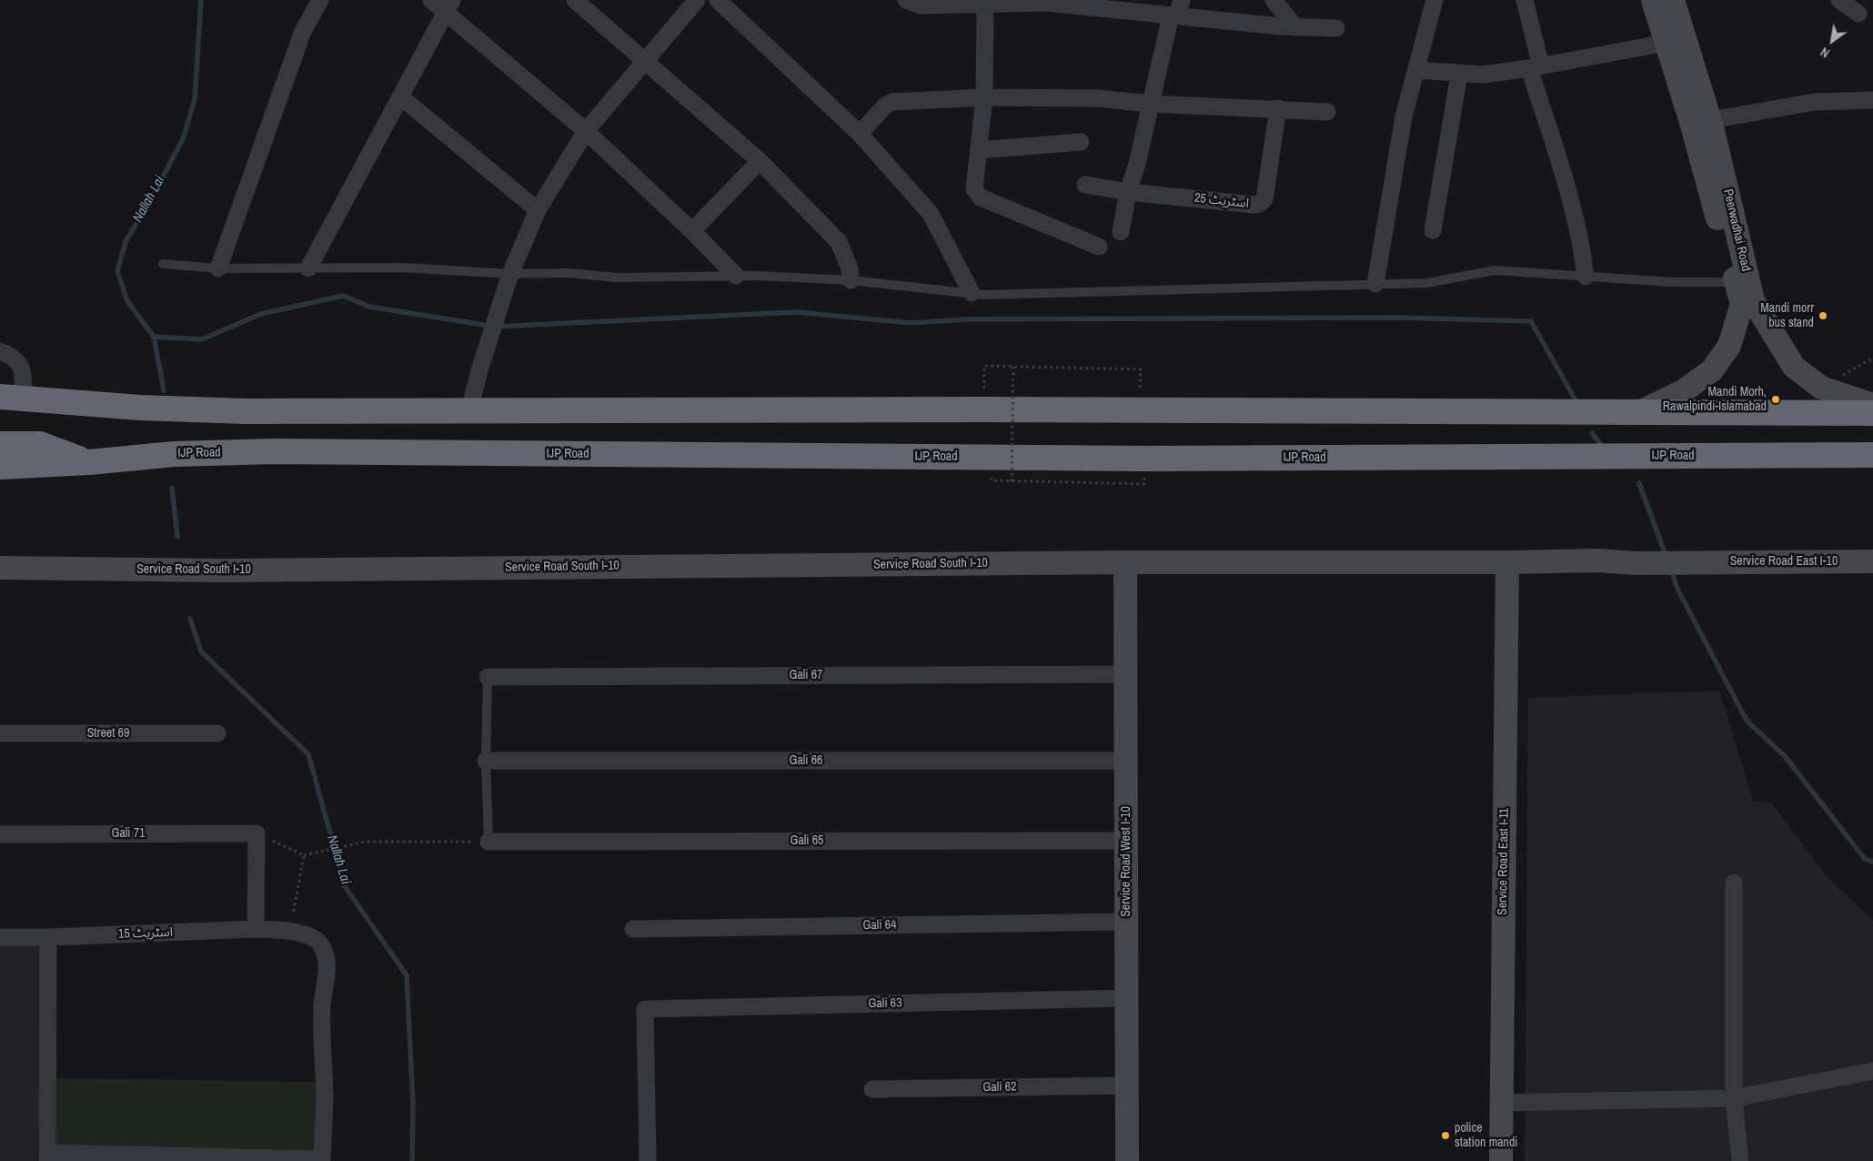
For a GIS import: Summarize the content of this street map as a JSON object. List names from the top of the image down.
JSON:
{
  "streets": {
    "highway": ["IJP Road"],
    "main road": [
      "Peerwadhai Road",
      "Service Road East I-10",
      "Service Road South I-10",
      "Service Road West I-10",
      "Service Road East I-11"
    ],
    "street": [
      "اسٹریٹ 25",
      "Gali 67",
      "Street 69",
      "Gali 66",
      "Gali 71",
      "Gali 65",
      "Gali 64",
      "اسٹریٹ 15",
      "Gali 63",
      "Gali 62"
    ]
  },
  "crossings": [
    ["Service Road East I-10", "Service Road South I-10"],
    ["Service Road East I-10", "Service Road East I-11"],
    ["Service Road South I-10", "Service Road West I-10"],
    ["Service Road South I-10", "Service Road East I-11"],
    ["Gali 67", "Service Road West I-10"],
    ["Gali 66", "Service Road West I-10"],
    ["Gali 65", "Service Road West I-10"],
    ["Service Road West I-10", "Gali 64"],
    ["Service Road West I-10", "Gali 63"],
    ["Service Road West I-10", "Gali 62"]
  ],
  "water": ["Nallah Lai"],
  "places": ["Mandi morr bus stand", "Mandi Morh, Rawalpindi-Islamabad", "police station mandi"],
  "north": "bottom left"
}
